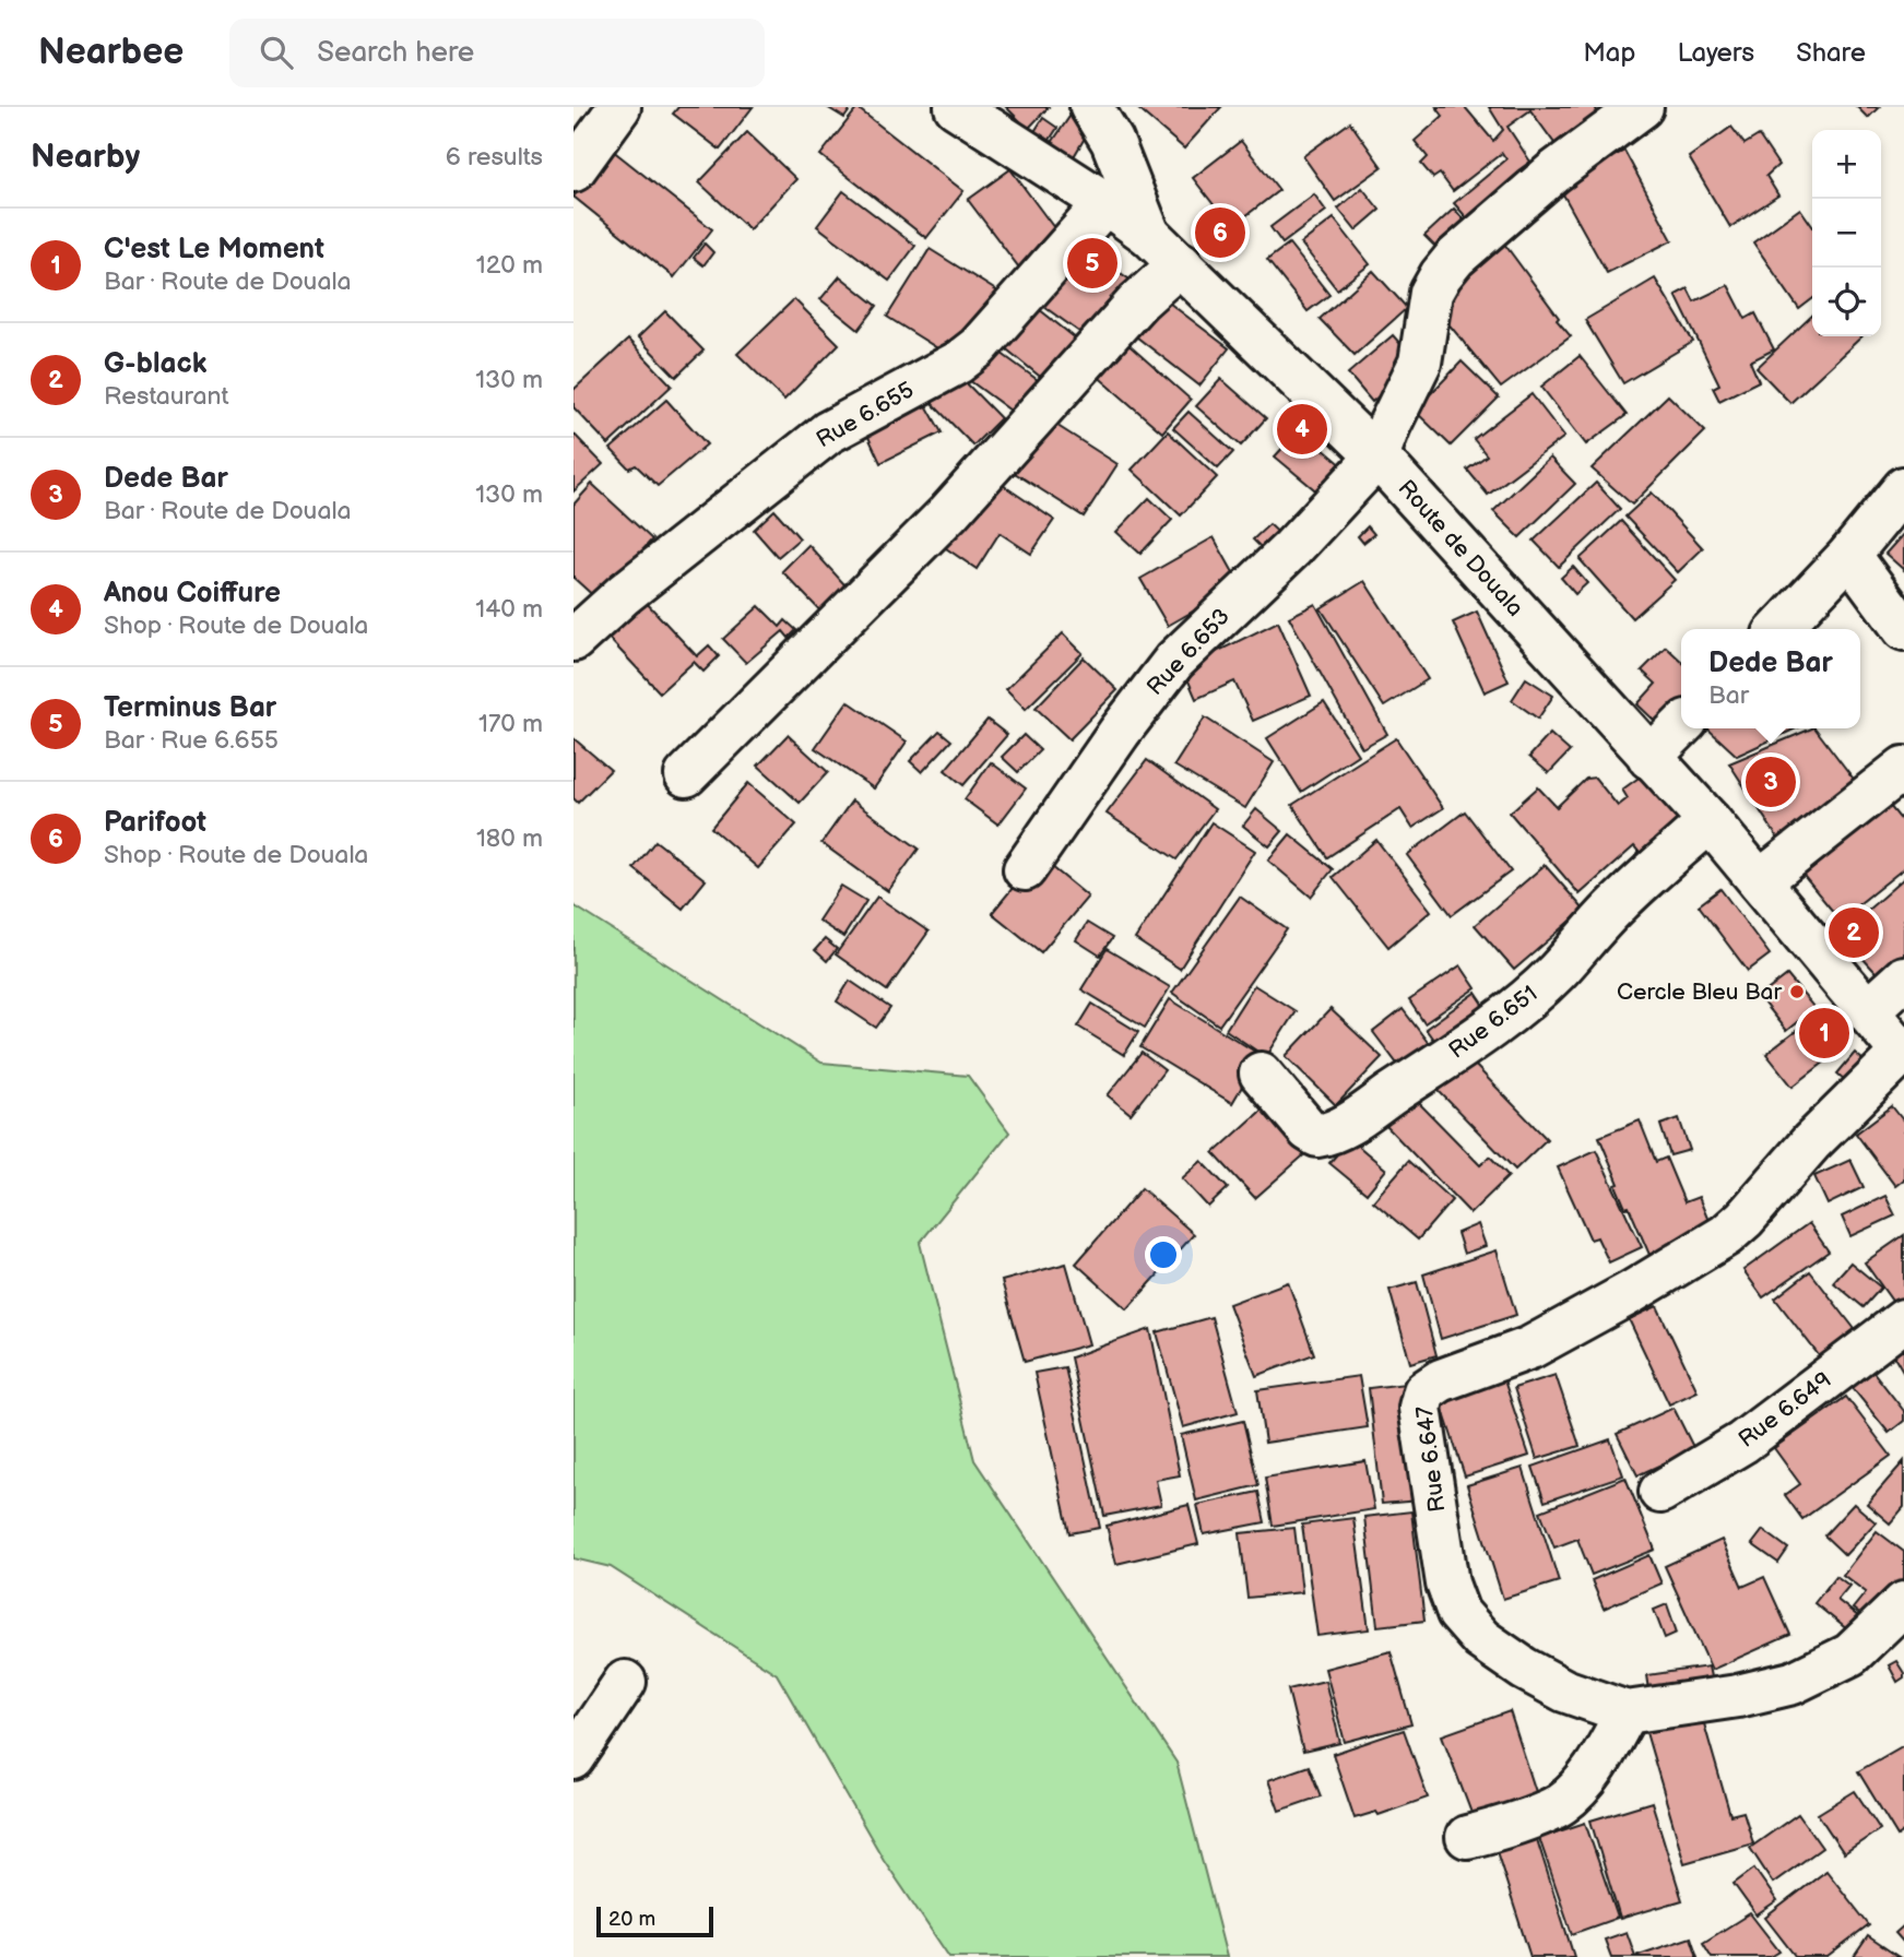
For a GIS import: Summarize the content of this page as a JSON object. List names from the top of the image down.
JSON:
{
  "streets": {
    "main road": [
      "Rue 6.655",
      "Route de Douala",
      "Rue 6.653",
      "Rue 6.651",
      "Rue 6.649",
      "Rue 6.647"
    ]
  },
  "crossings": [
    ["Rue 6.655", "Route de Douala"],
    ["Route de Douala", "Rue 6.653"],
    ["Route de Douala", "Rue 6.651"],
    ["Route de Douala", "Rue 6.647"]
  ],
  "places": ["Cercle Bleu Bar"],
  "scale_bar": "20 m",
  "page": {
    "header": "Nearbee",
    "search": "Search here",
    "nav": ["Map", "Layers", "Share"],
    "heading": ["Nearby", "6 results"],
    "map_buttons": ["+", "−"],
    "pins": [
      "6",
      "5",
      "4",
      "3",
      "2",
      "1"
    ],
    "list": [
      {
        "mark": "1",
        "name": "C'est Le Moment",
        "note": "Bar · Route de Douala",
        "value": "120 m"
      },
      {
        "mark": "2",
        "name": "G-black",
        "note": "Restaurant",
        "value": "130 m"
      },
      {
        "mark": "3",
        "name": "Dede Bar",
        "note": "Bar · Route de Douala",
        "value": "130 m"
      },
      {
        "mark": "4",
        "name": "Anou Coiffure",
        "note": "Shop · Route de Douala",
        "value": "140 m"
      },
      {
        "mark": "5",
        "name": "Terminus Bar",
        "note": "Bar · Rue 6.655",
        "value": "170 m"
      },
      {
        "mark": "6",
        "name": "Parifoot",
        "note": "Shop · Route de Douala",
        "value": "180 m"
      }
    ],
    "popup": ["Dede Bar", "Bar"],
    "scale": "20 m"
  }
}
